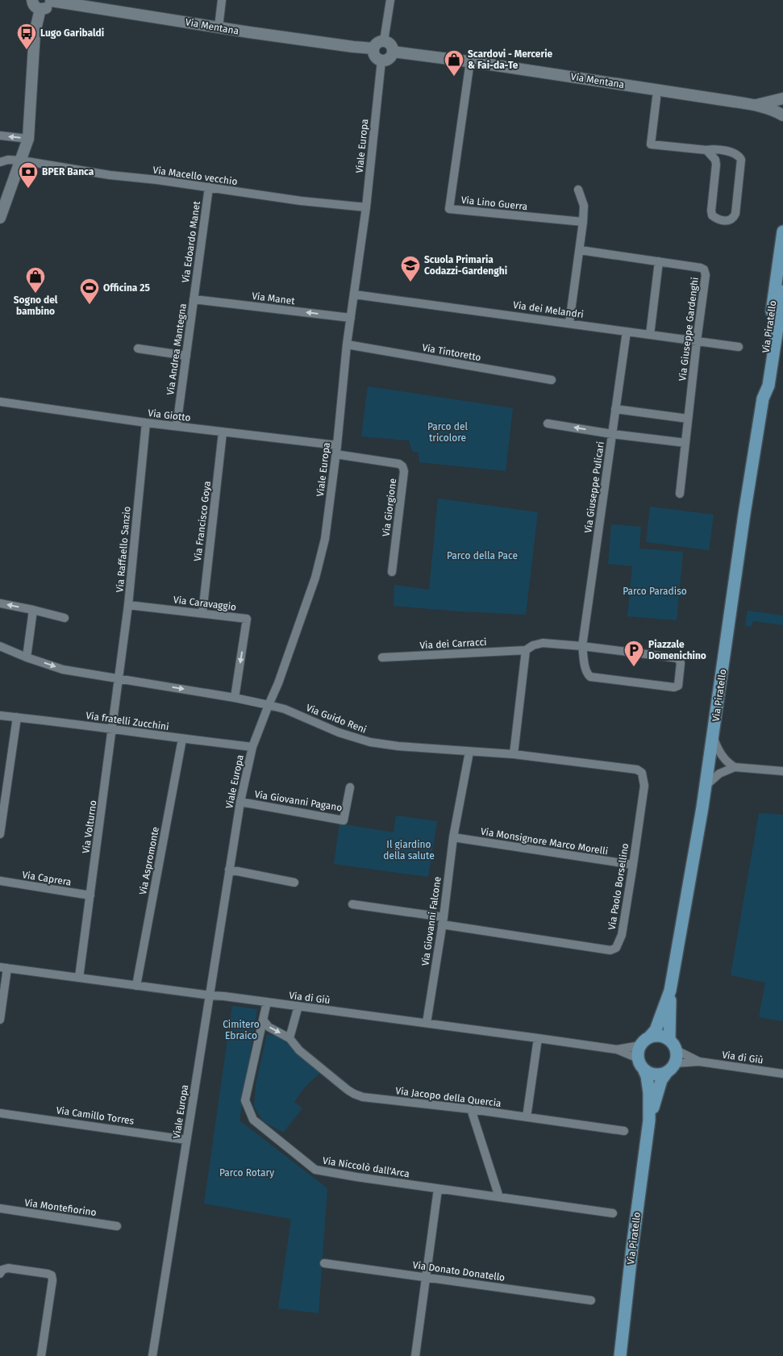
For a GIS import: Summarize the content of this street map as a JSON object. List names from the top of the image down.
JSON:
{
  "streets": {
    "main road": ["Via Mentana", "Via Piratello"],
    "street": [
      "Viale Europa",
      "Via Macello vecchio",
      "Via Lino Guerra",
      "Via Edoardo Manet",
      "Via Manet",
      "Via dei Melandri",
      "Via Giuseppe Gardenghi",
      "Via Andrea Mantegna",
      "Via Tintoretto",
      "Via Giotto",
      "Via Giuseppe Pulicari",
      "Via Giorgione",
      "Via Francisco Goya",
      "Via Raffaello Sanzio",
      "Via Caravaggio",
      "Via dei Carracci",
      "Via Guido Reni",
      "Via fratelli Zucchini",
      "Via Giovanni Pagano",
      "Via Volturno",
      "Via Monsignore Marco Morelli",
      "Via Aspromonte",
      "Via Caprera",
      "Via Paolo Borsellino",
      "Via Giovanni Falcone",
      "Via di Giù",
      "Via Jacopo della Quercia",
      "Via Camillo Torres",
      "Via Niccolò dall'Arca",
      "Via Montefiorino",
      "Via Donato Donatello"
    ]
  },
  "crossings": [
    ["Via Mentana", "Viale Europa"],
    ["Via Mentana", "Via Lino Guerra"],
    ["Viale Europa", "Via Macello vecchio"],
    ["Viale Europa", "Via Manet"],
    ["Viale Europa", "Via dei Melandri"],
    ["Viale Europa", "Via Tintoretto"],
    ["Viale Europa", "Via Giotto"],
    ["Viale Europa", "Via Giorgione"],
    ["Viale Europa", "Via Guido Reni"],
    ["Viale Europa", "Via fratelli Zucchini"],
    ["Viale Europa", "Via Giovanni Pagano"],
    ["Viale Europa", "Via di Giù"],
    ["Viale Europa", "Via Camillo Torres"],
    ["Via Macello vecchio", "Via Edoardo Manet"],
    ["Via Edoardo Manet", "Via Manet"],
    ["Via Edoardo Manet", "Via Andrea Mantegna"],
    ["Via Manet", "Via Andrea Mantegna"],
    ["Via dei Melandri", "Via Giuseppe Gardenghi"],
    ["Via dei Melandri", "Via Giuseppe Pulicari"],
    ["Via Piratello", "Via di Giù"],
    ["Via Andrea Mantegna", "Via Giotto"],
    ["Via Giotto", "Via Francisco Goya"],
    ["Via Giotto", "Via Raffaello Sanzio"],
    ["Via Giuseppe Pulicari", "Via dei Carracci"],
    ["Via Francisco Goya", "Via Caravaggio"],
    ["Via Raffaello Sanzio", "Via Caravaggio"],
    ["Via Raffaello Sanzio", "Via Guido Reni"],
    ["Via Raffaello Sanzio", "Via Volturno"],
    ["Via Caravaggio", "Via Guido Reni"],
    ["Via Guido Reni", "Via Volturno"],
    ["Via Guido Reni", "Via Paolo Borsellino"],
    ["Via Guido Reni", "Via Giovanni Falcone"],
    ["Via fratelli Zucchini", "Via Volturno"],
    ["Via fratelli Zucchini", "Via Aspromonte"],
    ["Via Volturno", "Via Caprera"],
    ["Via Volturno", "Via di Giù"],
    ["Via Monsignore Marco Morelli", "Via Paolo Borsellino"],
    ["Via Monsignore Marco Morelli", "Via Giovanni Falcone"],
    ["Via Aspromonte", "Via di Giù"],
    ["Via Paolo Borsellino", "Via Giovanni Falcone"],
    ["Via Giovanni Falcone", "Via di Giù"],
    ["Via di Giù", "Via Niccolò dall'Arca"],
    ["Via Jacopo della Quercia", "Via Niccolò dall'Arca"]
  ],
  "one_way": ["Via Manet"],
  "parks": [
    "Parco del tricolore",
    "Parco della Pace",
    "Parco Paradiso",
    "Il giardino della salute",
    "Cimitero Ebraico",
    "Parco Rotary"
  ],
  "places": {
    "bus stop": ["Lugo Garibaldi"],
    "shop": ["Scardovi - Mercerie & Fai-da-Te", "Sogno del bambino"],
    "bank": ["BPER Banca"],
    "school or university": ["Scuola Primaria Codazzi-Gardenghi"],
    "sports": ["Officina 25"],
    "parking": ["Piazzale Domenichino"]
  }
}
